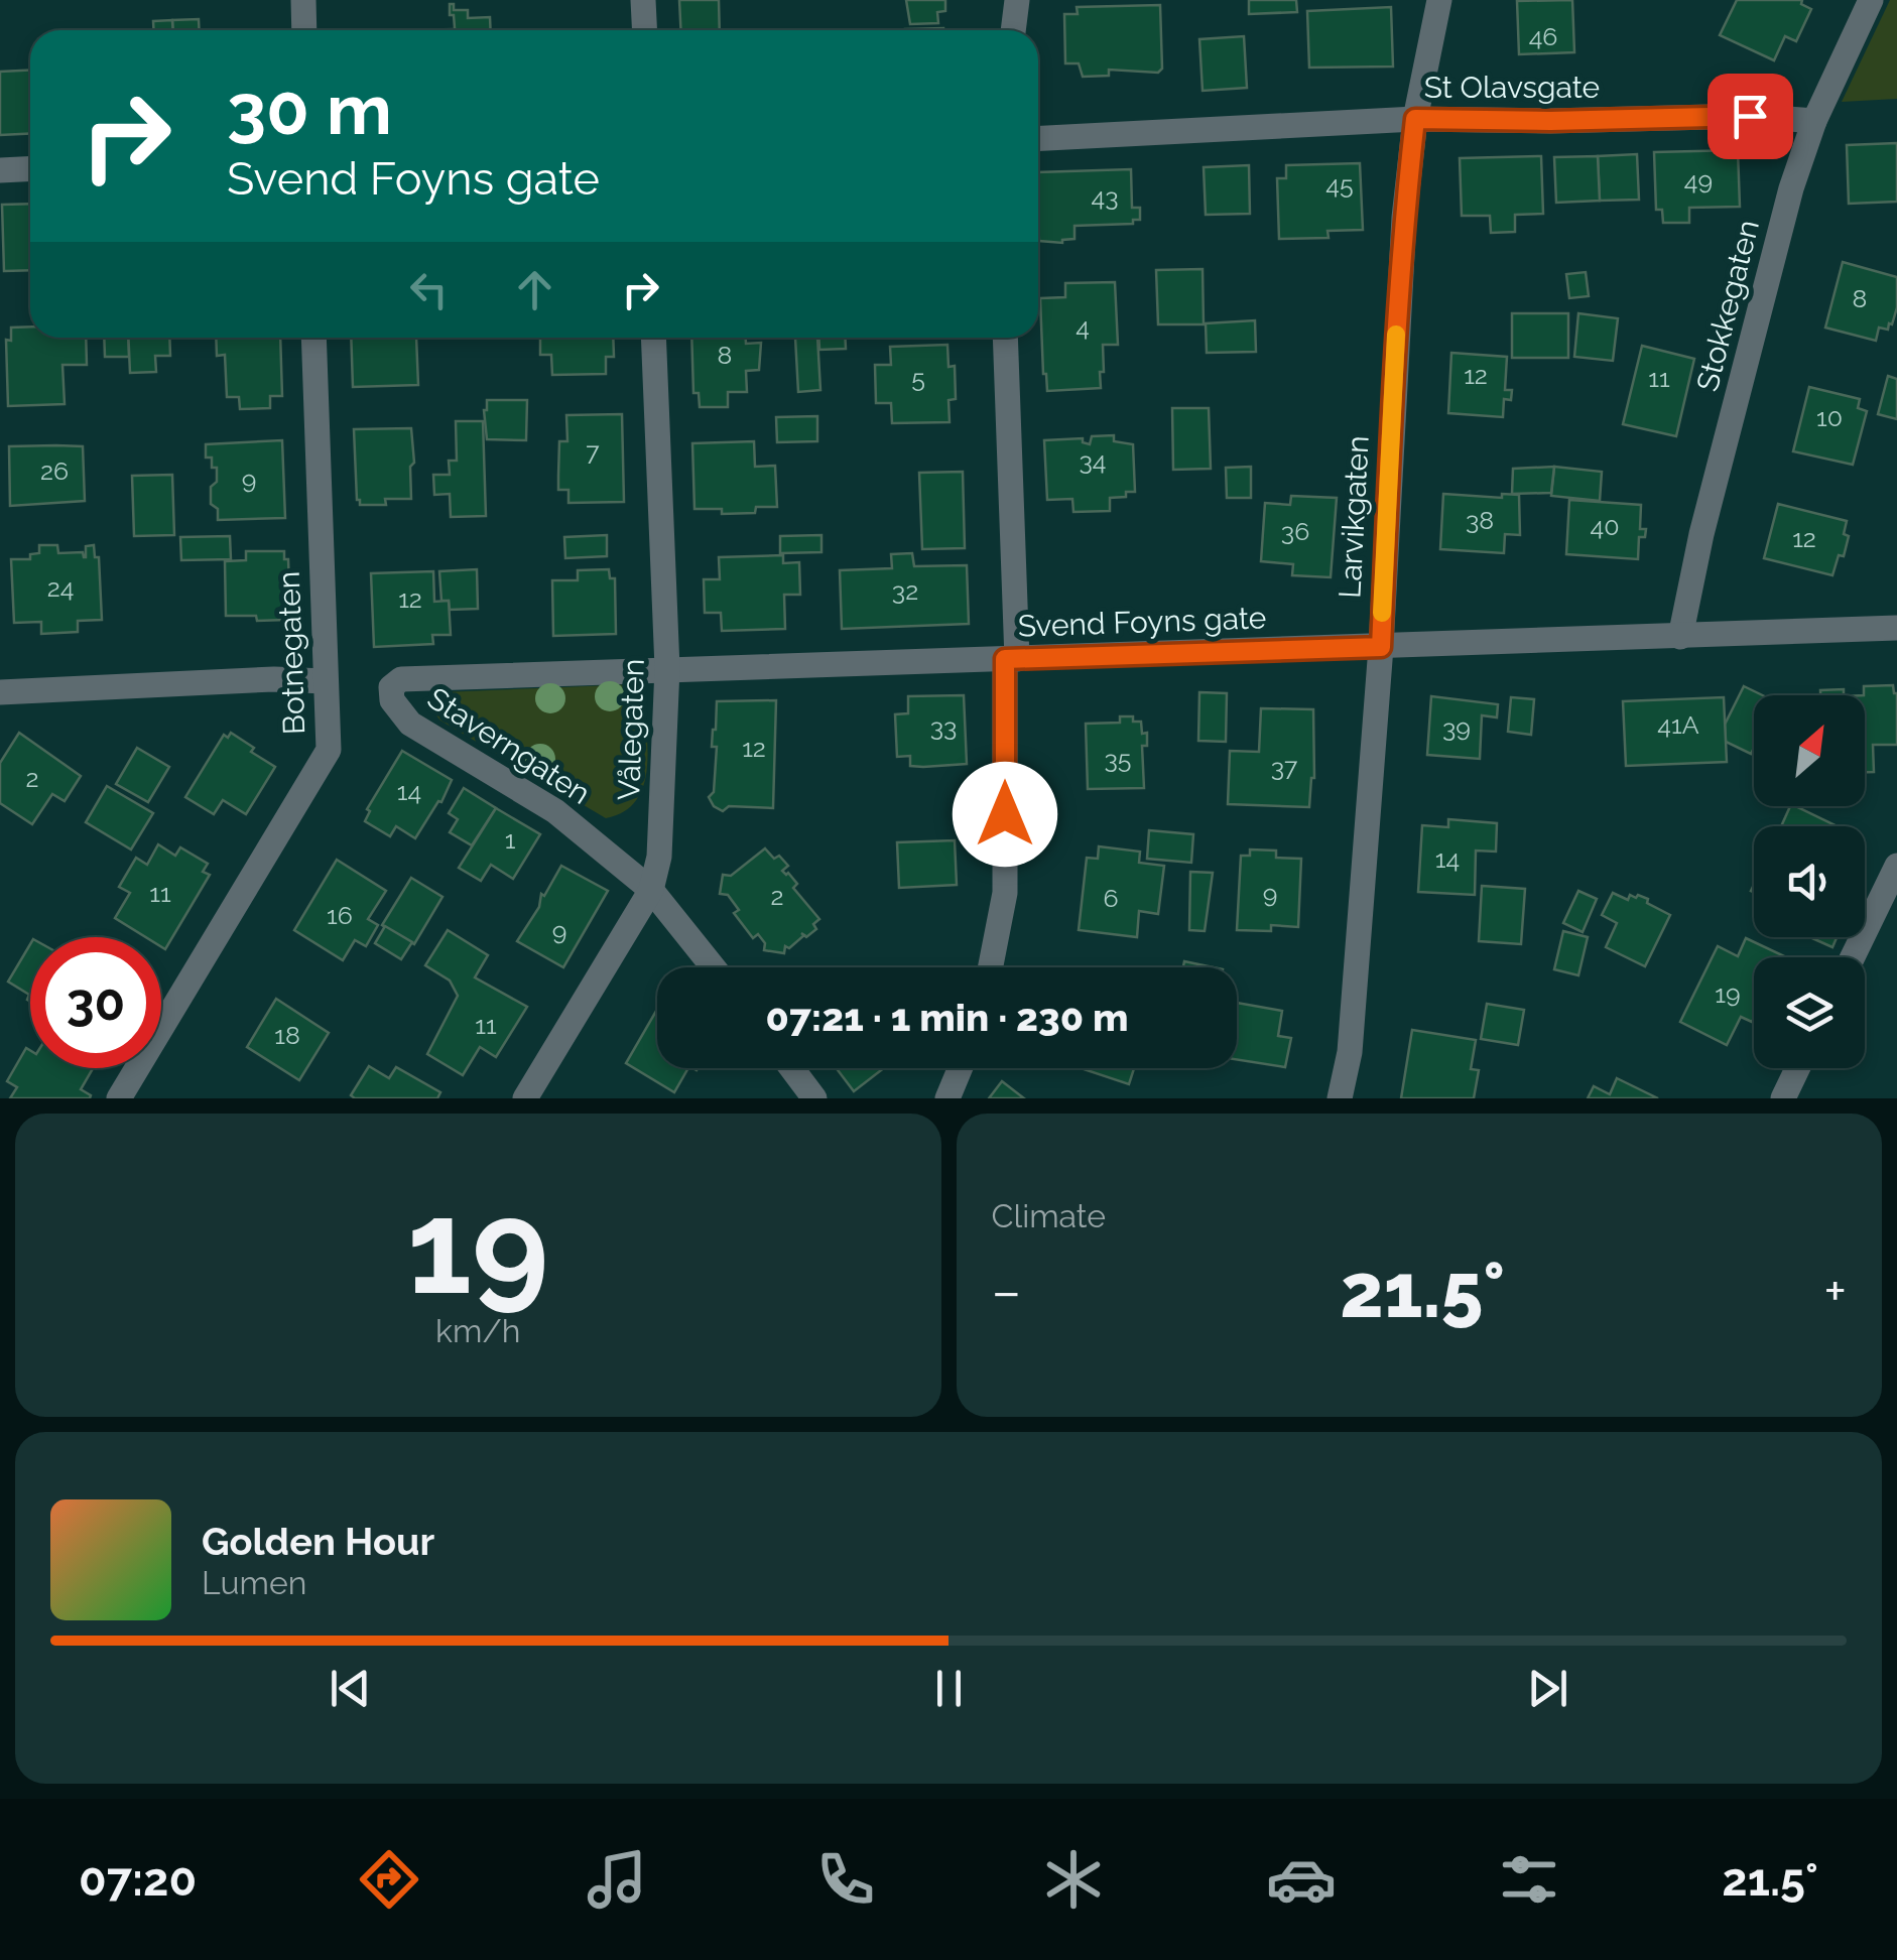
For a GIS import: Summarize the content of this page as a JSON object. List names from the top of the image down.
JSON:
{
  "streets": {
    "street": [
      "St Olavsgate",
      "Stokkegaten",
      "Larvikgaten",
      "Svend Foyns gate",
      "Botnegaten",
      "Vålegaten",
      "Staverngaten"
    ]
  },
  "crossings": [
    ["St Olavsgate", "Stokkegaten"],
    ["St Olavsgate", "Larvikgaten"],
    ["Stokkegaten", "Svend Foyns gate"],
    ["Larvikgaten", "Svend Foyns gate"],
    ["Svend Foyns gate", "Vålegaten"],
    ["Svend Foyns gate", "Staverngaten"],
    ["Vålegaten", "Staverngaten"]
  ],
  "house_numbers": [
    "46",
    "49",
    "45",
    "43",
    "8",
    "4",
    "8",
    "12",
    "5",
    "11",
    "10",
    "7",
    "34",
    "26",
    "9",
    "38",
    "40",
    "36",
    "12",
    "24",
    "32",
    "12",
    "41A",
    "33",
    "39",
    "12",
    "35",
    "37",
    "2",
    "14",
    "1",
    "14",
    "11",
    "9",
    "2",
    "6",
    "16",
    "9",
    "19",
    "11",
    "18"
  ],
  "north": "top right",
  "page": {
    "turn": ["30 m", "Svend Foyns gate"],
    "limit": "30",
    "trip": "07:21 · 1 min · 230 m",
    "tile": [
      ["19", "km/h"],
      "Climate"
    ],
    "heat": ["−", "21.5°", "+"],
    "song": ["Golden Hour", "Lumen"],
    "tabs": ["07:20", "21.5°"]
  }
}
